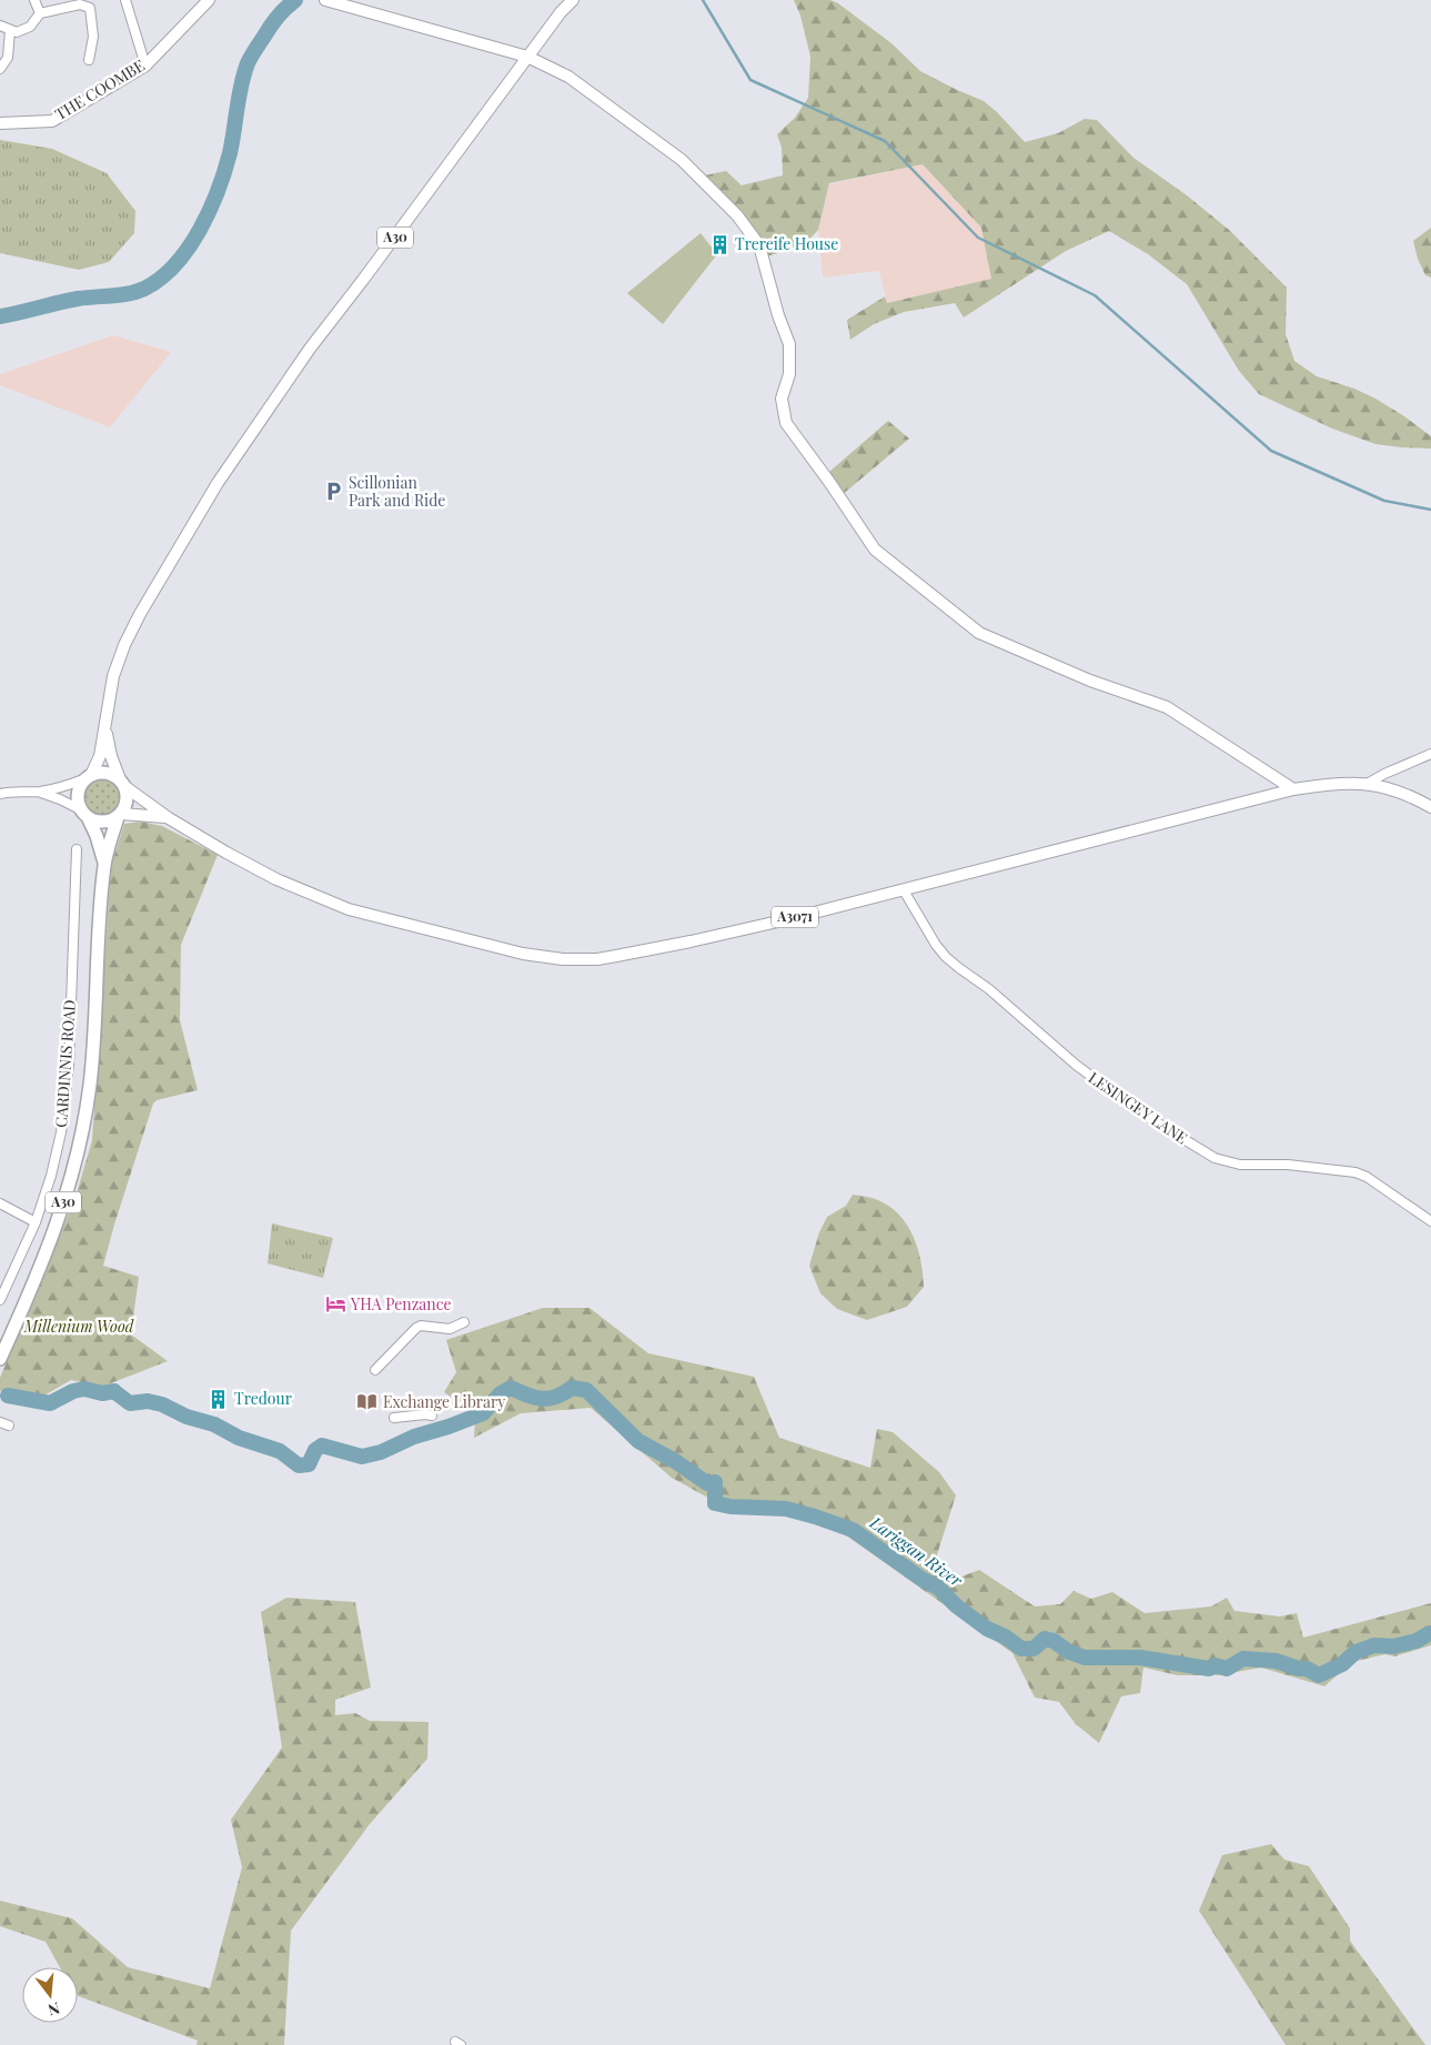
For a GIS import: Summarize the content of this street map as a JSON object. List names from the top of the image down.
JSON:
{
  "streets": {
    "highway": ["A30"],
    "main road": ["THE COOMBE", "A3071"],
    "street": ["CARDINNIS ROAD", "LESINGEY LANE"]
  },
  "crossings": [
    ["A30", "A3071"],
    ["A3071", "LESINGEY LANE"]
  ],
  "water": ["Lariggan River"],
  "parks": ["Millenium Wood"],
  "places": {
    "building": ["Trereife House", "Tredour"],
    "parking": ["Scillonian Park and Ride"],
    "hotel": ["YHA Penzance"],
    "library": ["Exchange Library"]
  },
  "north": "bottom"
}
